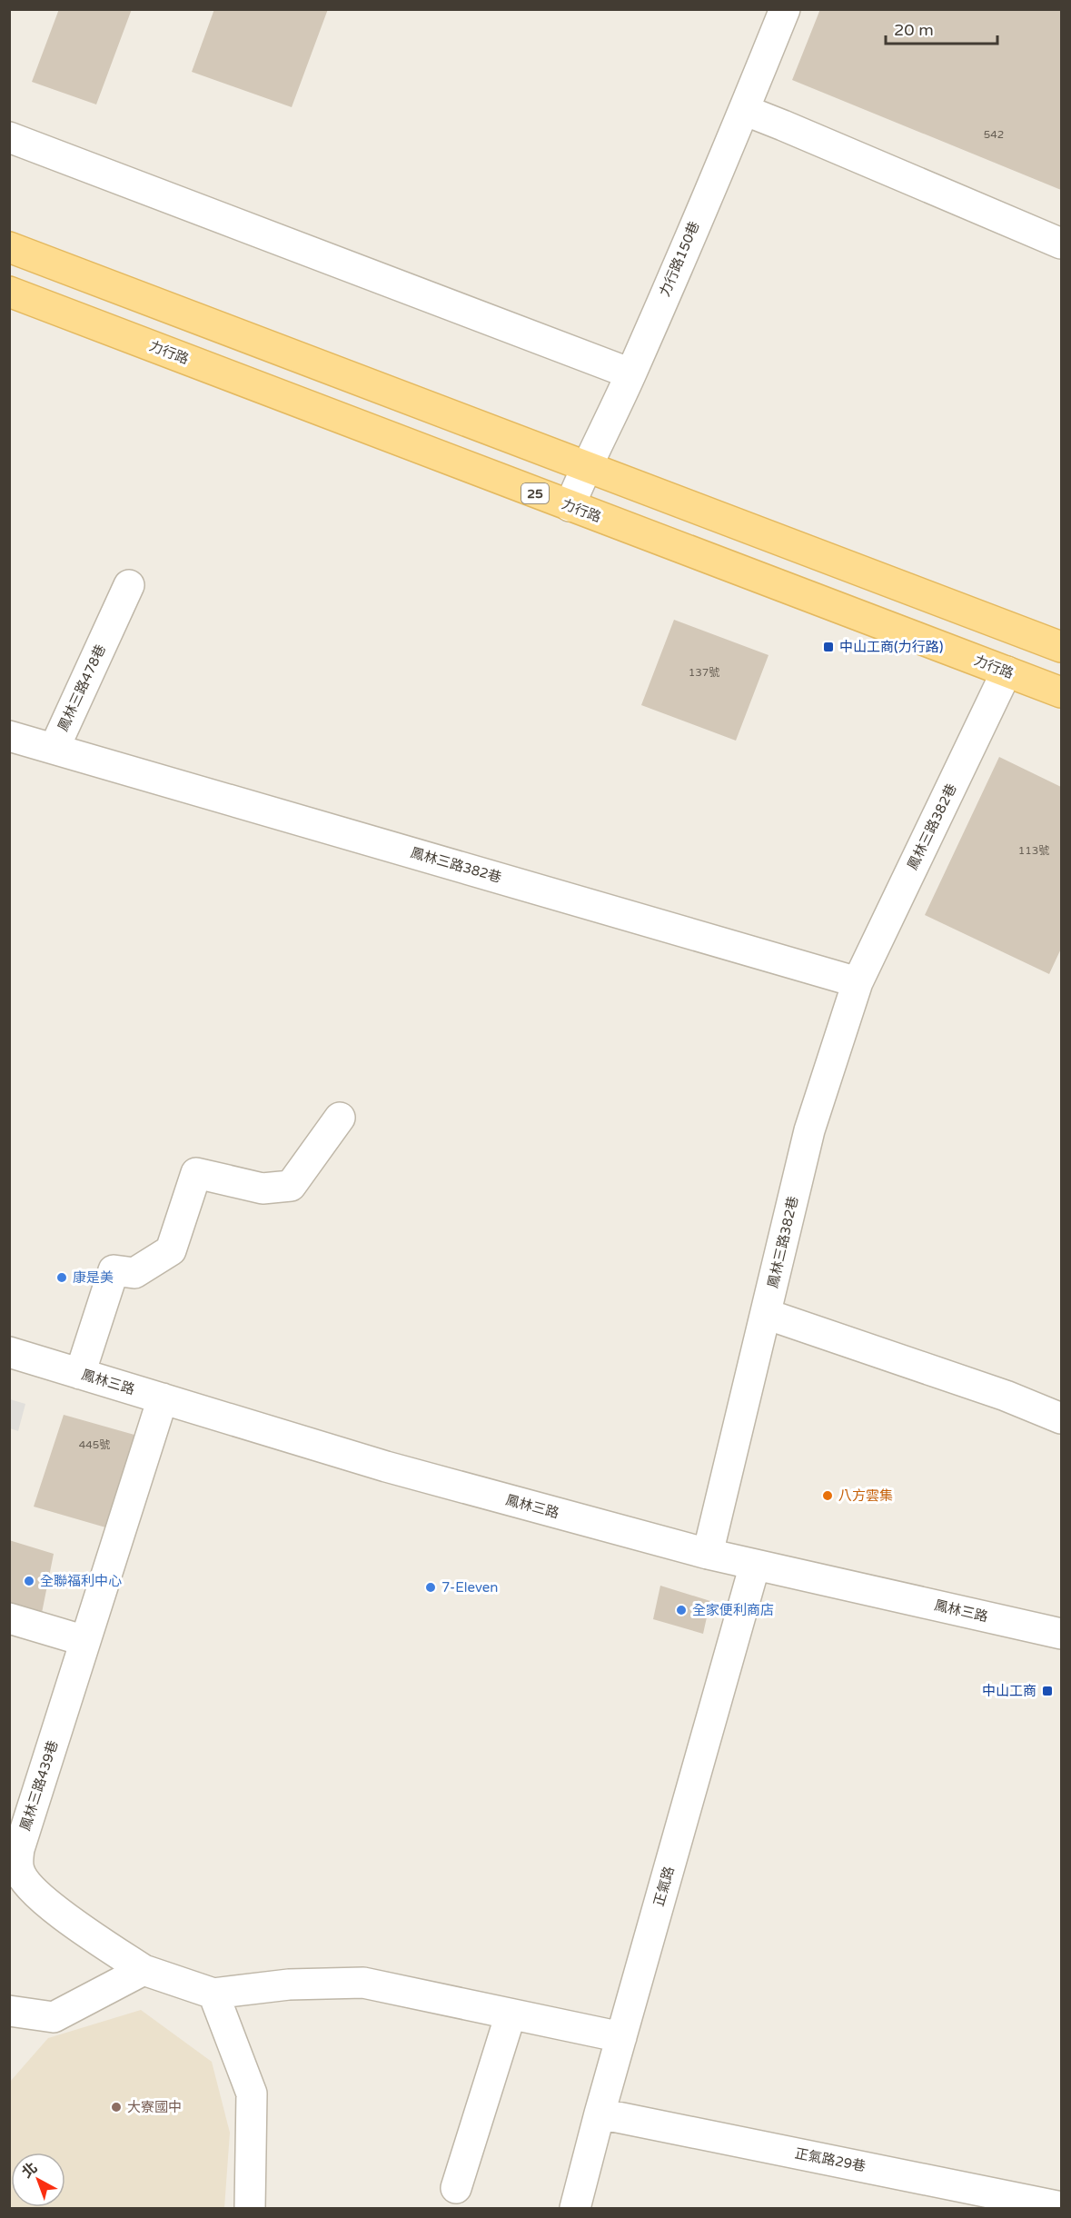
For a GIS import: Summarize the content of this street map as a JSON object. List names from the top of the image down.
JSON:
{
  "streets": {
    "main road": ["力行路", "25"],
    "street": [
      "力行路150巷",
      "鳳林三路478巷",
      "鳳林三路382巷",
      "鳳林三路",
      "鳳林三路439巷",
      "正氣路",
      "正氣路29巷"
    ]
  },
  "crossings": [
    ["力行路150巷", "力行路"],
    ["力行路", "鳳林三路382巷"],
    ["鳳林三路478巷", "鳳林三路382巷"],
    ["鳳林三路382巷", "鳳林三路"],
    ["鳳林三路", "鳳林三路439巷"],
    ["鳳林三路", "正氣路"],
    ["正氣路", "正氣路29巷"]
  ],
  "places": {
    "transit": ["中山工商(力行路)", "中山工商"],
    "other": [
      "康是美",
      "八方雲集",
      "全聯福利中心",
      "7-Eleven",
      "全家便利商店",
      "大寮國中"
    ]
  },
  "house_numbers": [
    "542",
    "137號",
    "113號",
    "445號"
  ],
  "scale_bar": "20 m",
  "north": "top left"
}
